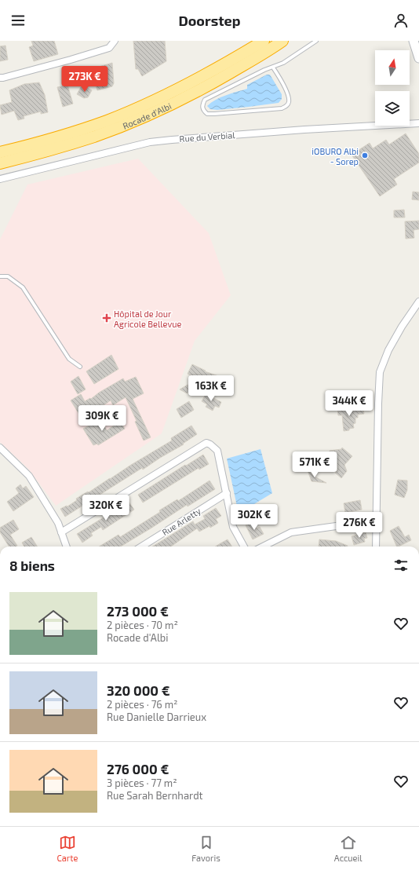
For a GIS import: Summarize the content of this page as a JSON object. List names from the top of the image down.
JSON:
{
  "streets": {
    "highway": ["Rocade d'Albi"],
    "street": ["Rue du Verbial", "Rue Arletty"]
  },
  "places": {
    "other": ["iOBURO Albi - Sorep"],
    "health": ["Hôpital de Jour Agricole Bellevue"]
  },
  "north": "top",
  "page": {
    "header": "Doorstep",
    "price": [
      "273K €",
      "163K €",
      "344K €",
      "309K €",
      "571K €",
      "320K €",
      "302K €",
      "276K €"
    ],
    "heading": "8 biens",
    "list": [
      {
        "name": "273 000 €",
        "note": "2 pièces · 70 m² · Rocade d'Albi"
      },
      {
        "name": "320 000 €",
        "note": "2 pièces · 76 m² · Rue Danielle Darrieux"
      },
      {
        "name": "276 000 €",
        "note": "3 pièces · 77 m² · Rue Sarah Bernhardt"
      }
    ],
    "tabs": ["Carte", "Favoris", "Accueil"]
  }
}
